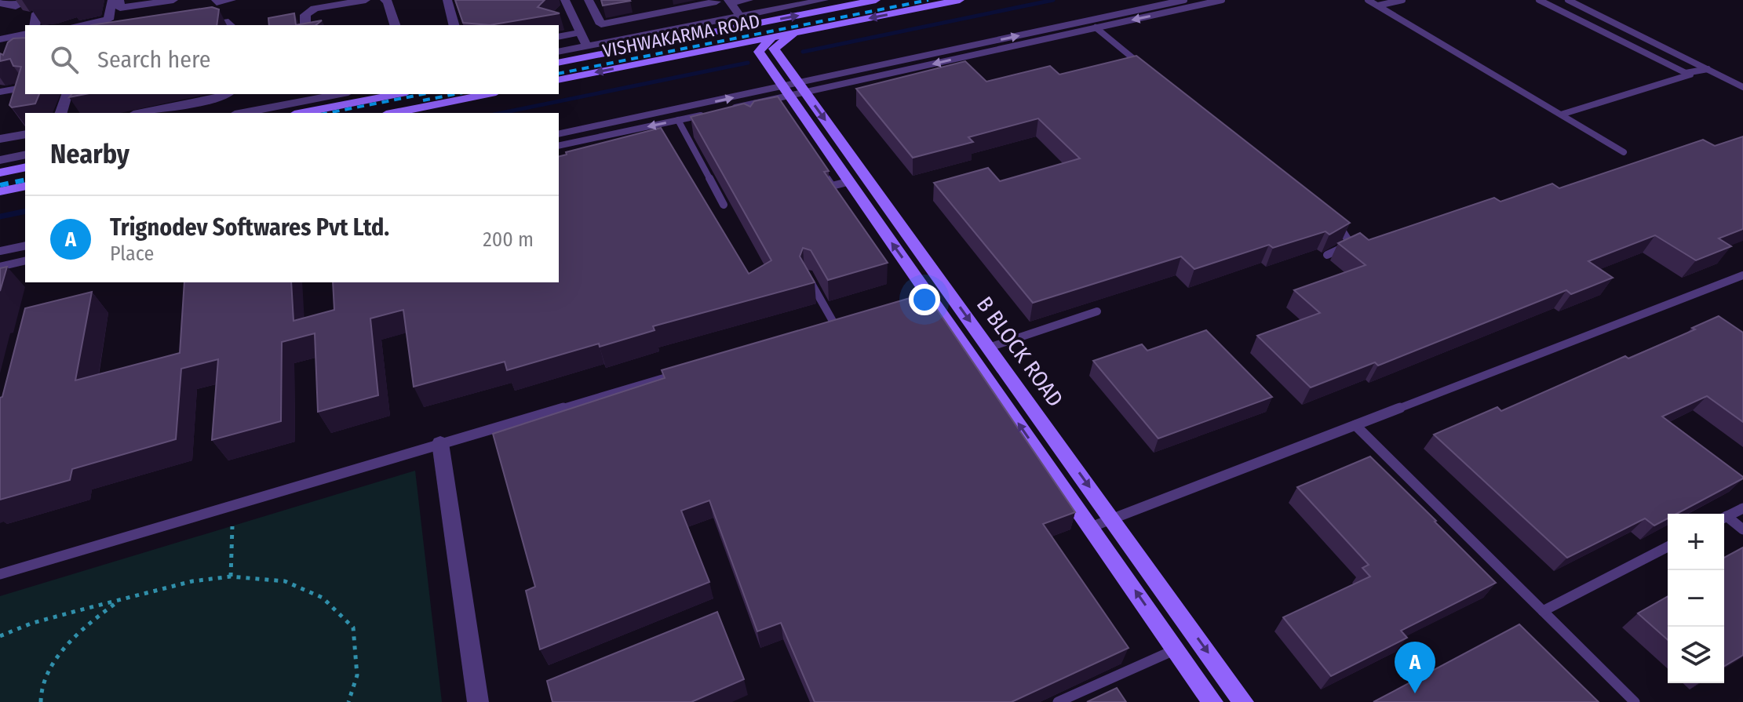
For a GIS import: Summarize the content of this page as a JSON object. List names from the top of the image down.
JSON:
{
  "streets": {
    "street": ["VISHWAKARMA ROAD", "B BLOCK ROAD"]
  },
  "crossings": [
    ["VISHWAKARMA ROAD", "B BLOCK ROAD"]
  ],
  "page": {
    "search": "Search here",
    "heading": "Nearby",
    "list": [
      {
        "mark": "A",
        "name": "Trignodev Softwares Pvt Ltd.",
        "note": "Place",
        "value": "200 m"
      }
    ],
    "map_buttons": ["+", "−"],
    "pins": "A"
  }
}
